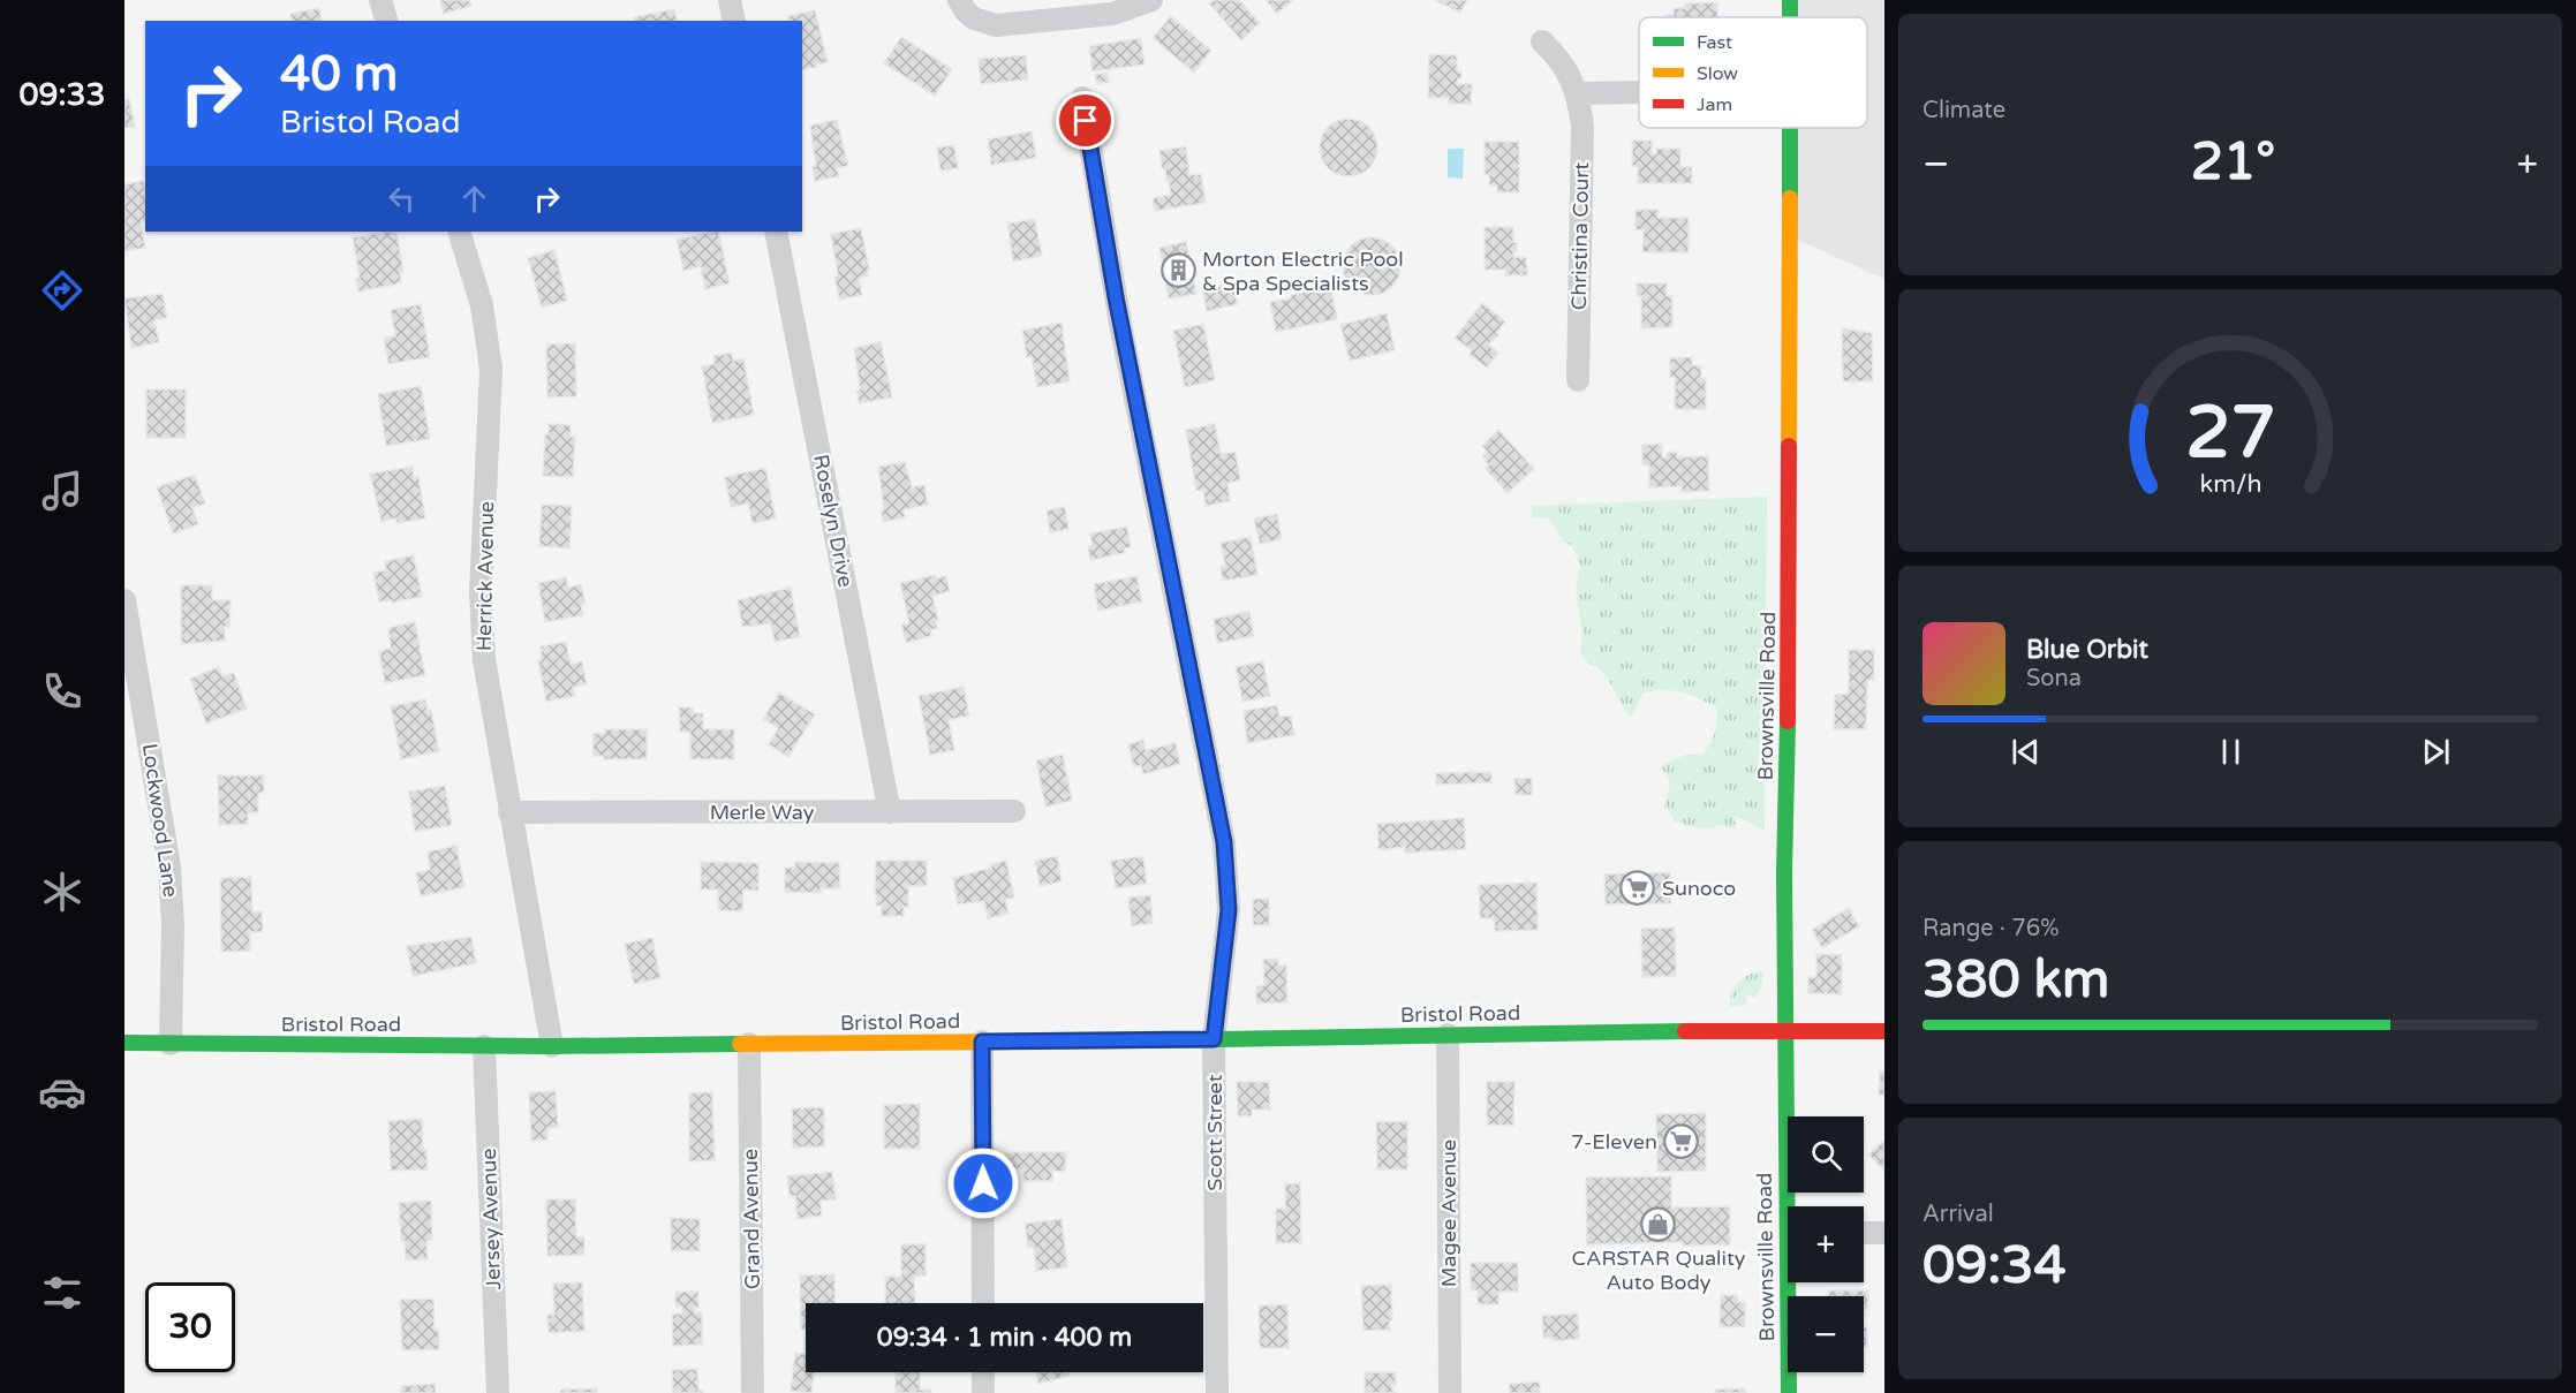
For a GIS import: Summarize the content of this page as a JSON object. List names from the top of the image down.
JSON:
{
  "streets": {
    "main road": ["Brownsville Road", "Bristol Road"],
    "street": [
      "Christina Court",
      "Roselyn Drive",
      "Herrick Avenue",
      "Merle Way",
      "Lockwood Lane",
      "Scott Street",
      "Magee Avenue",
      "Jersey Avenue",
      "Grand Avenue"
    ]
  },
  "crossings": [
    ["Roselyn Drive", "Merle Way"],
    ["Herrick Avenue", "Merle Way"],
    ["Herrick Avenue", "Bristol Road"],
    ["Brownsville Road", "Bristol Road"],
    ["Lockwood Lane", "Bristol Road"],
    ["Bristol Road", "Scott Street"],
    ["Bristol Road", "Magee Avenue"],
    ["Bristol Road", "Jersey Avenue"],
    ["Bristol Road", "Grand Avenue"]
  ],
  "places": {
    "building": ["Morton Electric Pool & Spa Specialists"],
    "supermarket": ["Sunoco", "7-Eleven"],
    "shop": ["CARSTAR Quality Auto Body"]
  },
  "legend": ["Fast", "Slow", "Jam"],
  "page": {
    "tabs": "09:33",
    "tile": [
      "Climate",
      ["Range · 76%", "380 km"],
      ["Arrival", "09:34"]
    ],
    "turn": ["40 m", "Bristol Road"],
    "heat": ["−", "21°", "+"],
    "song": ["Blue Orbit", "Sona"],
    "map_buttons": ["+", "−"],
    "limit": "30",
    "trip": "09:34 · 1 min · 400 m",
    "gauge": ["27", "km/h"]
  }
}
